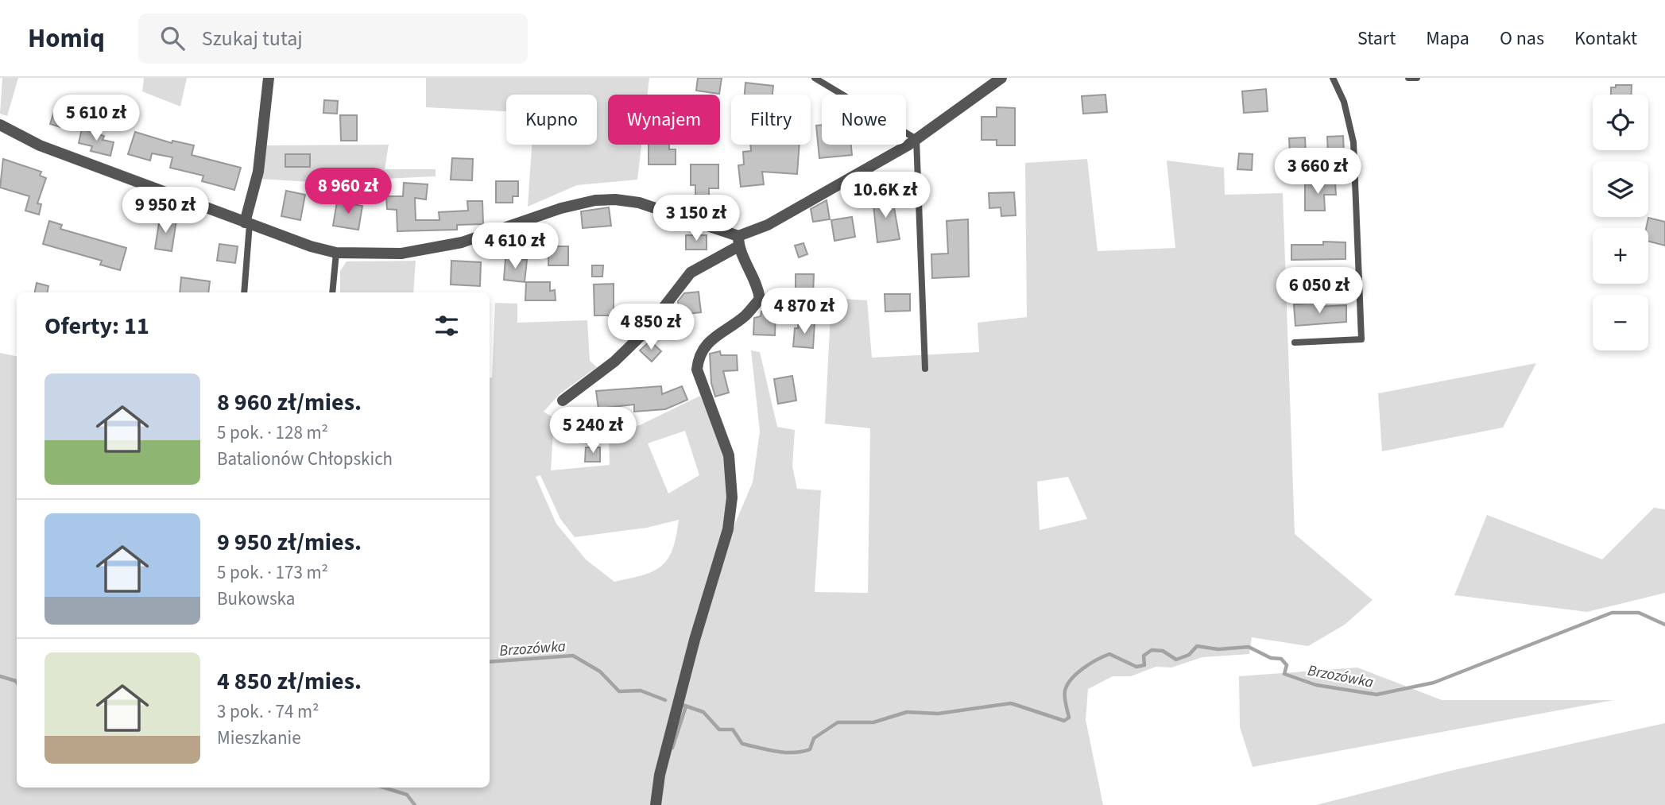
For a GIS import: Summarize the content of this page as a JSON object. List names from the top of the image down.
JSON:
{
  "water": ["Brzozówka"],
  "page": {
    "header": "Homiq",
    "search": "Szukaj tutaj",
    "nav": [
      "Start",
      "Mapa",
      "O nas",
      "Kontakt"
    ],
    "map_buttons": ["+", "−"],
    "price": [
      "5 610 zł",
      "3 660 zł",
      "8 960 zł",
      "10.6K zł",
      "9 950 zł",
      "3 150 zł",
      "4 610 zł",
      "6 050 zł",
      "4 870 zł",
      "4 850 zł",
      "5 240 zł"
    ],
    "chip": [
      "Kupno",
      "Wynajem",
      "Filtry",
      "Nowe"
    ],
    "heading": "Oferty: 11",
    "list": [
      {
        "name": "8 960 zł/mies.",
        "note": "5 pok. · 128 m² · Batalionów Chłopskich"
      },
      {
        "name": "9 950 zł/mies.",
        "note": "5 pok. · 173 m² · Bukowska"
      },
      {
        "name": "4 850 zł/mies.",
        "note": "3 pok. · 74 m² · Mieszkanie"
      }
    ]
  }
}
